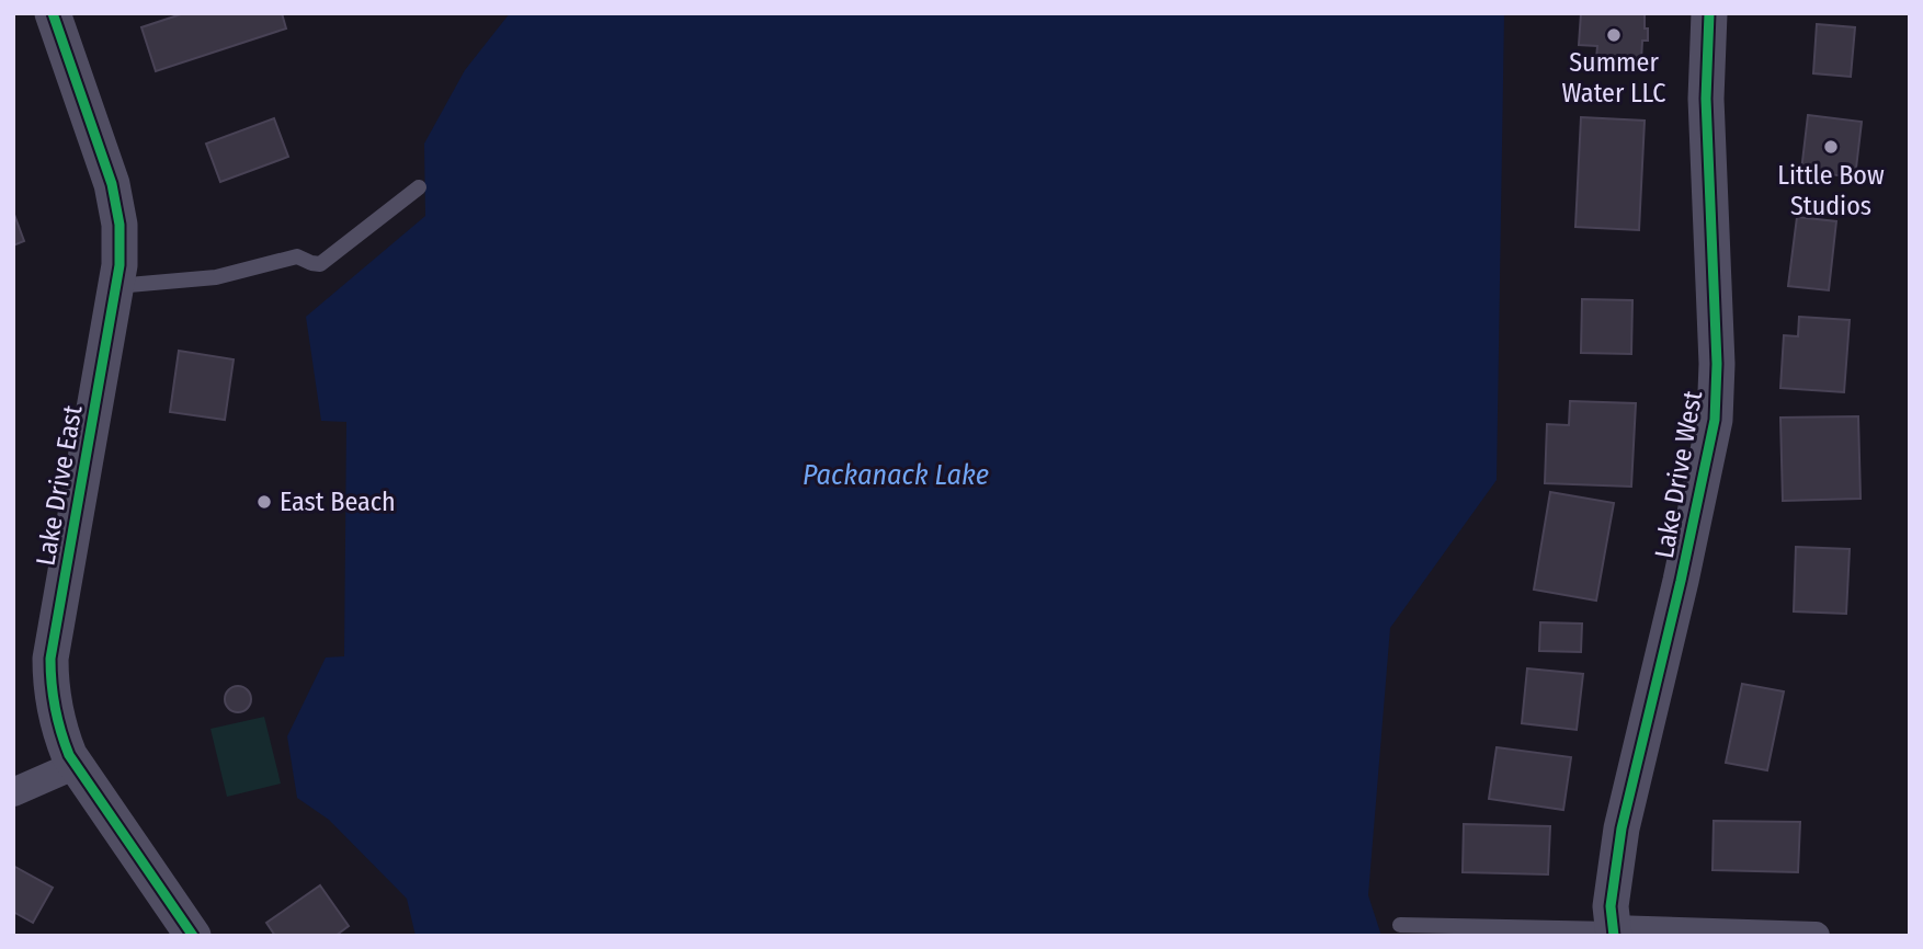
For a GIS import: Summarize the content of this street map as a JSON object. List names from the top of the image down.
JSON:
{
  "streets": {
    "street": ["Lake Drive West", "Lake Drive East"]
  },
  "water": ["Packanack Lake"],
  "places": ["Summer Water LLC", "Little Bow Studios", "East Beach"]
}
